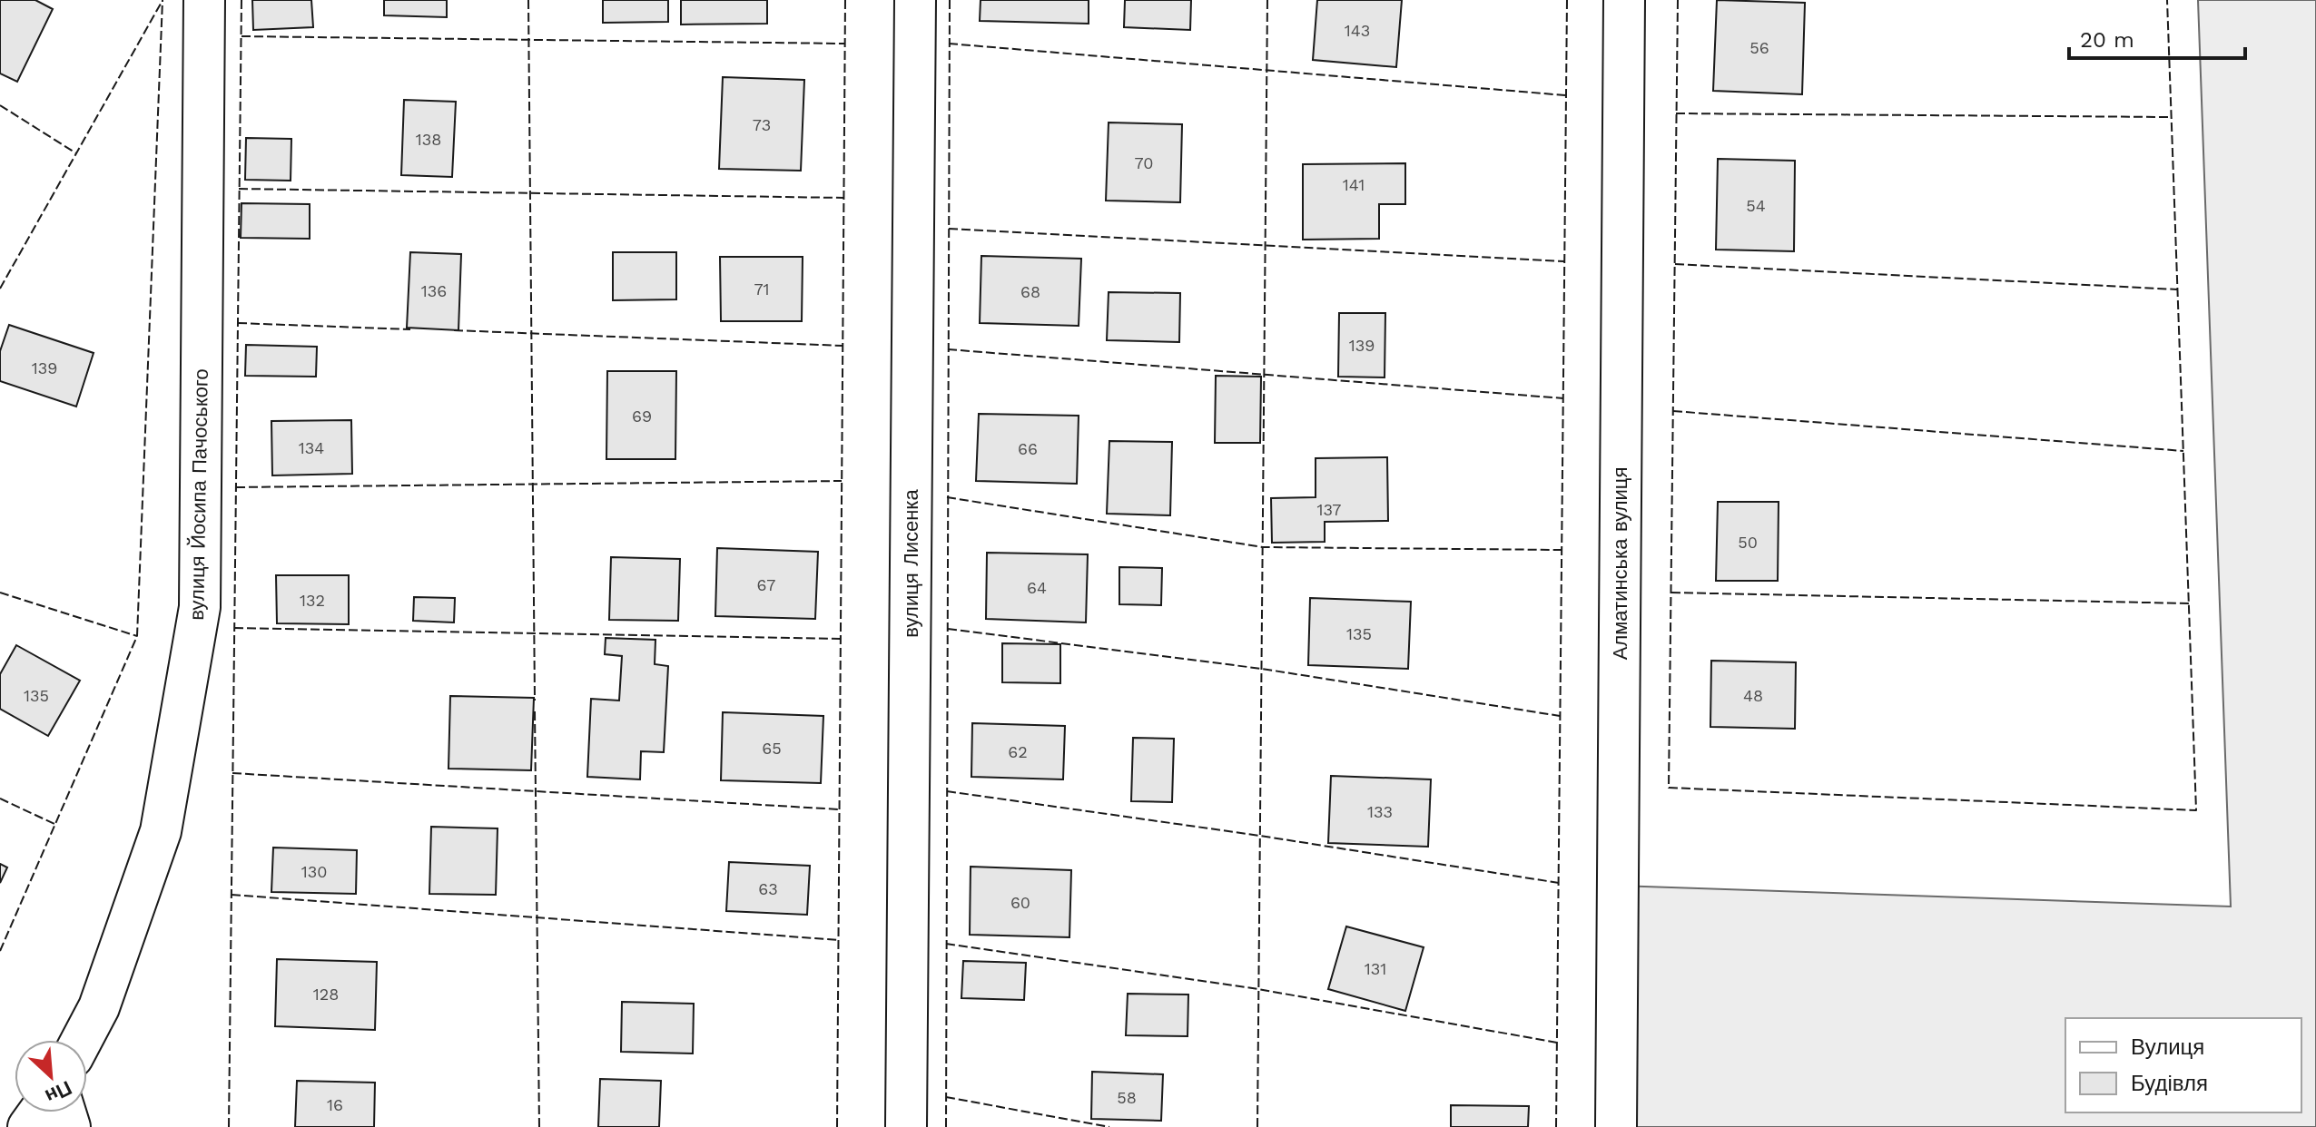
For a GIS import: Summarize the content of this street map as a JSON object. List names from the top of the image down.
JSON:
{
  "streets": {
    "street": ["вулиця Йосипа Пачоського", "вулиця Лисенка", "Алматинська вулиця"]
  },
  "house_numbers": [
    "143",
    "56",
    "73",
    "138",
    "70",
    "141",
    "54",
    "71",
    "136",
    "68",
    "139",
    "139",
    "69",
    "134",
    "66",
    "137",
    "50",
    "67",
    "64",
    "132",
    "135",
    "135",
    "48",
    "65",
    "62",
    "133",
    "130",
    "63",
    "60",
    "131",
    "128",
    "58",
    "16"
  ],
  "legend": ["Вулиця", "Будівля"],
  "scale_bar": "20 m",
  "north": "bottom right"
}
